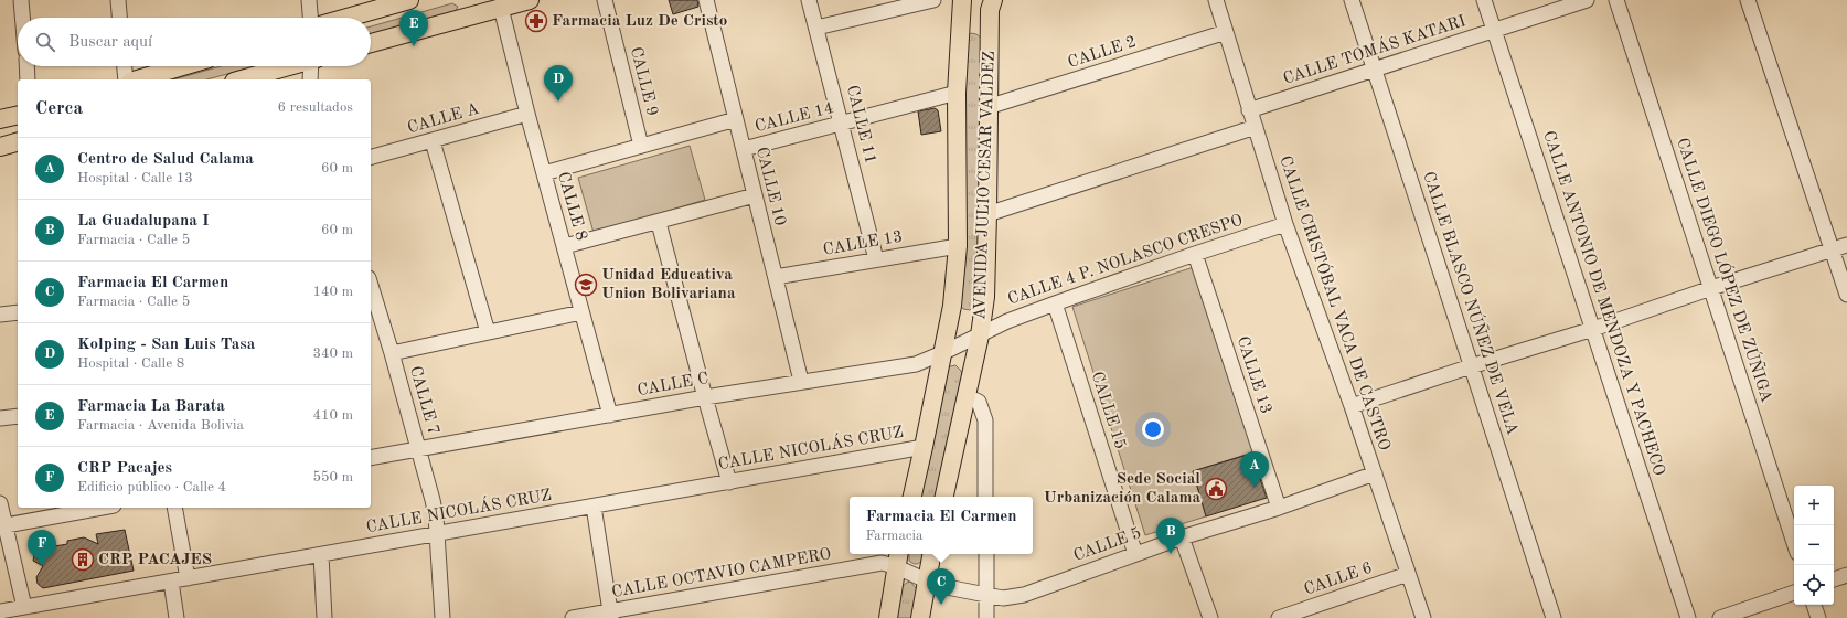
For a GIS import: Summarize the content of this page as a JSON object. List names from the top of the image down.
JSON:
{
  "streets": {
    "main road": ["AVENIDA JULIO CESAR VALDEZ"],
    "street": [
      "CALLE TOMÁS KATARI",
      "CALLE 2",
      "CALLE 9",
      "CALLE 14",
      "CALLE A",
      "CALLE 11",
      "CALLE 10",
      "CALLE 8",
      "CALLE 13",
      "CALLE 4 P. NOLASCO CRESPO",
      "CALLE DIEGO LÓPEZ DE ZÚÑIGA",
      "CALLE CRISTÓBAL VACA DE CASTRO",
      "CALLE BLASCO NÚÑEZ DE VELA",
      "CALLE ANTONIO DE MENDOZA Y PACHECO",
      "CALLE C",
      "CALLE 7",
      "CALLE 15",
      "CALLE NICOLÁS CRUZ",
      "CALLE 5",
      "CALLE OCTAVIO CAMPERO",
      "CALLE 6"
    ]
  },
  "crossings": [
    ["CALLE TOMÁS KATARI", "CALLE CRISTÓBAL VACA DE CASTRO"],
    ["CALLE TOMÁS KATARI", "CALLE BLASCO NÚÑEZ DE VELA"],
    ["CALLE TOMÁS KATARI", "CALLE ANTONIO DE MENDOZA Y PACHECO"],
    ["CALLE 2", "AVENIDA JULIO CESAR VALDEZ"],
    ["CALLE 2", "CALLE CRISTÓBAL VACA DE CASTRO"],
    ["CALLE 14", "CALLE 11"],
    ["CALLE 14", "AVENIDA JULIO CESAR VALDEZ"],
    ["CALLE 14", "CALLE 10"],
    ["CALLE A", "CALLE 8"],
    ["CALLE 11", "CALLE 13"],
    ["AVENIDA JULIO CESAR VALDEZ", "CALLE 13"],
    ["AVENIDA JULIO CESAR VALDEZ", "CALLE 4 P. NOLASCO CRESPO"],
    ["AVENIDA JULIO CESAR VALDEZ", "CALLE C"],
    ["AVENIDA JULIO CESAR VALDEZ", "CALLE NICOLÁS CRUZ"],
    ["CALLE 10", "CALLE 13"],
    ["CALLE 10", "CALLE C"],
    ["CALLE 8", "CALLE C"],
    ["CALLE 13", "CALLE 4 P. NOLASCO CRESPO"],
    ["CALLE 13", "CALLE 5"],
    ["CALLE 4 P. NOLASCO CRESPO", "CALLE CRISTÓBAL VACA DE CASTRO"],
    ["CALLE 4 P. NOLASCO CRESPO", "CALLE C"],
    ["CALLE 4 P. NOLASCO CRESPO", "CALLE 15"],
    ["CALLE CRISTÓBAL VACA DE CASTRO", "CALLE 5"],
    ["CALLE CRISTÓBAL VACA DE CASTRO", "CALLE 6"],
    ["CALLE C", "CALLE 7"],
    ["CALLE 7", "CALLE NICOLÁS CRUZ"],
    ["CALLE 15", "CALLE 5"],
    ["CALLE 5", "CALLE OCTAVIO CAMPERO"]
  ],
  "places": {
    "pharmacy": ["Farmacia Luz De Cristo"],
    "school or university": ["Unidad Educativa Union Bolivariana"],
    "public building": ["Sede Social Urbanización Calama"],
    "building": ["CRP PACAJES"]
  },
  "page": {
    "pins": [
      "E",
      "D",
      "A",
      "B",
      "F",
      "C"
    ],
    "search": "Buscar aquí",
    "heading": ["Cerca", "6 resultados"],
    "list": [
      {
        "mark": "A",
        "name": "Centro de Salud Calama",
        "note": "Hospital · Calle 13",
        "value": "60 m"
      },
      {
        "mark": "B",
        "name": "La Guadalupana I",
        "note": "Farmacia · Calle 5",
        "value": "60 m"
      },
      {
        "mark": "C",
        "name": "Farmacia El Carmen",
        "note": "Farmacia · Calle 5",
        "value": "140 m"
      },
      {
        "mark": "D",
        "name": "Kolping - San Luis Tasa",
        "note": "Hospital · Calle 8",
        "value": "340 m"
      },
      {
        "mark": "E",
        "name": "Farmacia La Barata",
        "note": "Farmacia · Avenida Bolivia",
        "value": "410 m"
      },
      {
        "mark": "F",
        "name": "CRP Pacajes",
        "note": "Edificio público · Calle 4",
        "value": "550 m"
      }
    ],
    "map_buttons": ["+", "−"],
    "popup": ["Farmacia El Carmen", "Farmacia"]
  }
}
